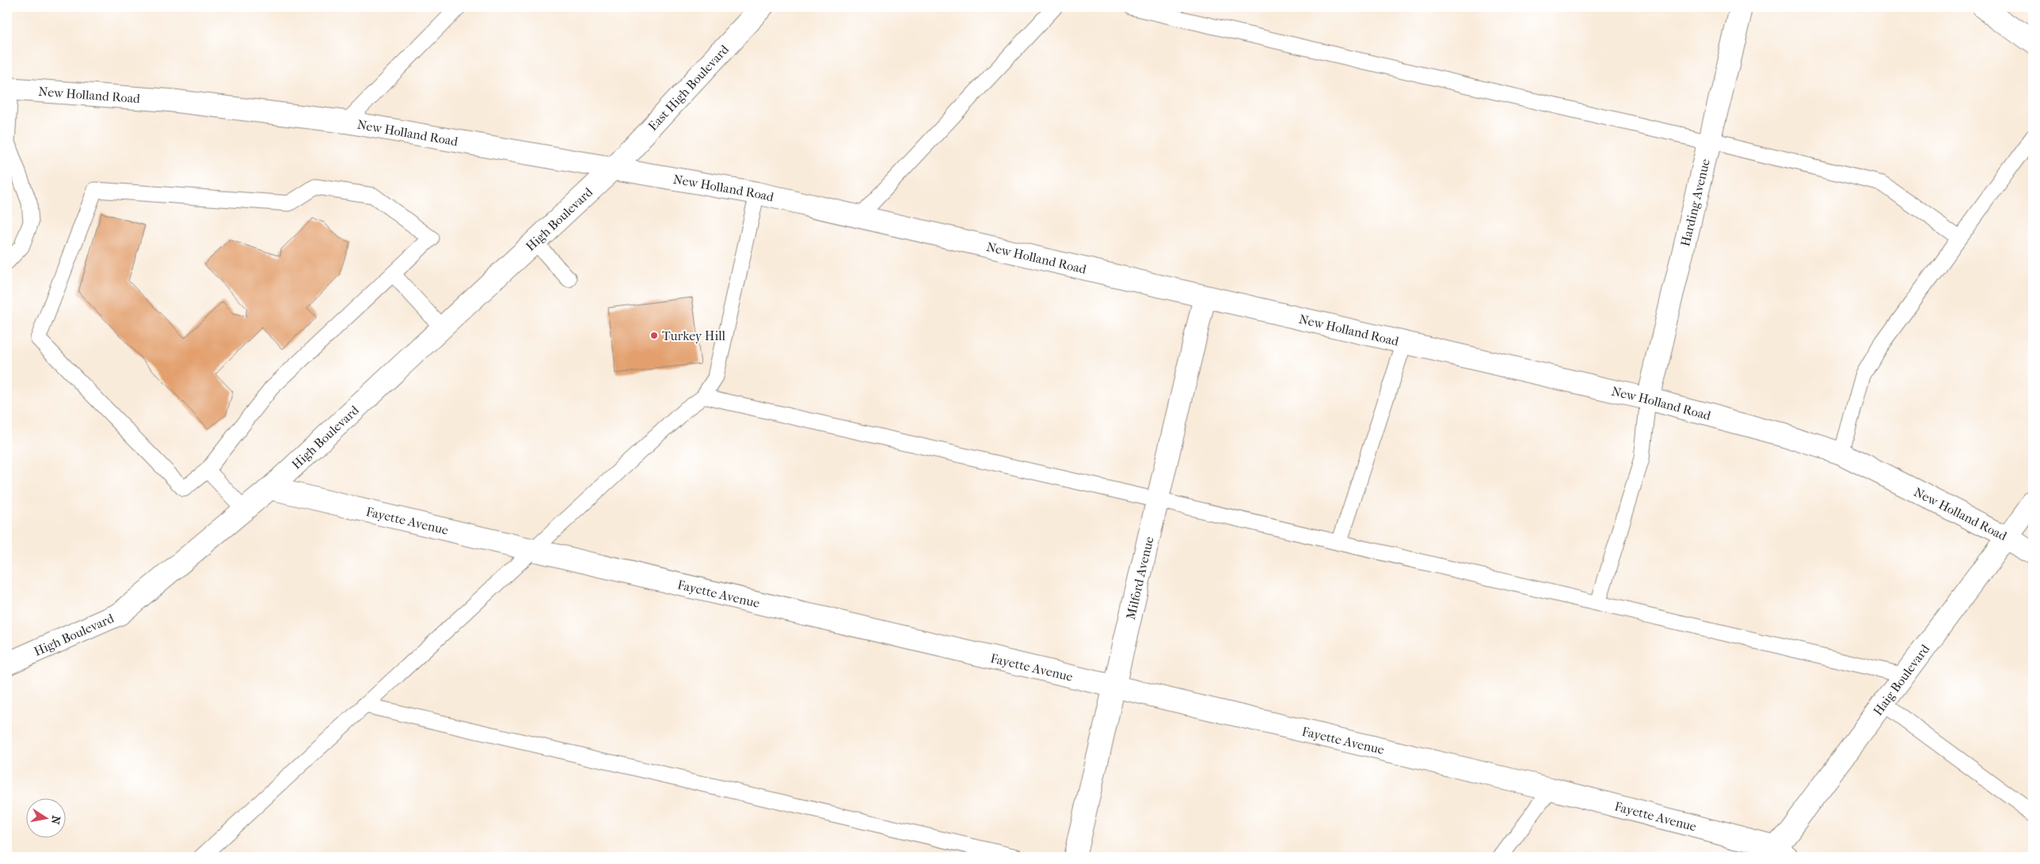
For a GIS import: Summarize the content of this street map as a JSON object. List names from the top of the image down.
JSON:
{
  "streets": {
    "street": [
      "East High Boulevard",
      "New Holland Road",
      "Harding Avenue",
      "High Boulevard",
      "Fayette Avenue",
      "Milford Avenue",
      "Haig Boulevard"
    ]
  },
  "crossings": [
    ["East High Boulevard", "New Holland Road"],
    ["East High Boulevard", "High Boulevard"],
    ["New Holland Road", "Harding Avenue"],
    ["New Holland Road", "High Boulevard"],
    ["New Holland Road", "Milford Avenue"],
    ["New Holland Road", "Haig Boulevard"],
    ["High Boulevard", "Fayette Avenue"],
    ["Fayette Avenue", "Milford Avenue"],
    ["Fayette Avenue", "Haig Boulevard"]
  ],
  "places": ["Turkey Hill"],
  "north": "right"
}
